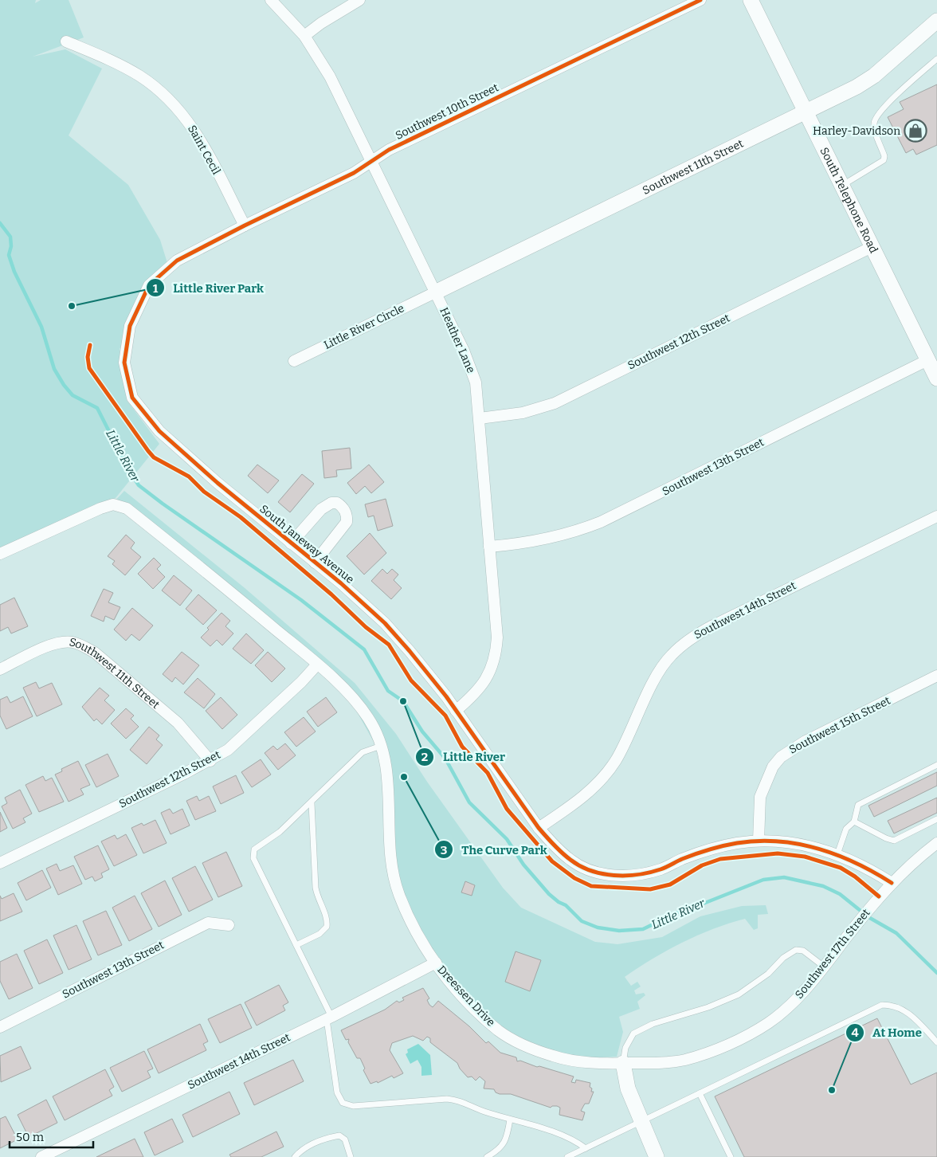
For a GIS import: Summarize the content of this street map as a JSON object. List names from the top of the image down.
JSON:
{
  "streets": {
    "street": [
      "Southwest 10th Street",
      "Saint Cecil",
      "Southwest 11th Street",
      "South Telephone Road",
      "Little River Circle",
      "Heather Lane",
      "Southwest 12th Street",
      "Southwest 13th Street",
      "South Janeway Avenue",
      "Southwest 14th Street",
      "Southwest 15th Street",
      "Southwest 17th Street",
      "Dreessen Drive"
    ]
  },
  "crossings": [
    ["Southwest 10th Street", "Saint Cecil"],
    ["Southwest 10th Street", "Heather Lane"],
    ["Southwest 10th Street", "South Janeway Avenue"],
    ["Southwest 11th Street", "South Telephone Road"],
    ["Southwest 11th Street", "Little River Circle"],
    ["Southwest 11th Street", "Heather Lane"],
    ["Southwest 11th Street", "Southwest 12th Street"],
    ["South Telephone Road", "Southwest 12th Street"],
    ["South Telephone Road", "Southwest 13th Street"],
    ["Little River Circle", "Heather Lane"],
    ["Heather Lane", "Southwest 12th Street"],
    ["Heather Lane", "Southwest 13th Street"],
    ["Heather Lane", "South Janeway Avenue"],
    ["South Janeway Avenue", "Southwest 14th Street"],
    ["South Janeway Avenue", "Southwest 15th Street"],
    ["South Janeway Avenue", "Southwest 17th Street"],
    ["Southwest 14th Street", "Dreessen Drive"],
    ["Southwest 17th Street", "Dreessen Drive"]
  ],
  "water": ["Little River"],
  "places": {
    "shop": ["Harley-Davidson"],
    "other": [
      "Little River Park",
      "Little River",
      "The Curve Park",
      "At Home"
    ]
  },
  "scale_bar": "50 m"
}
